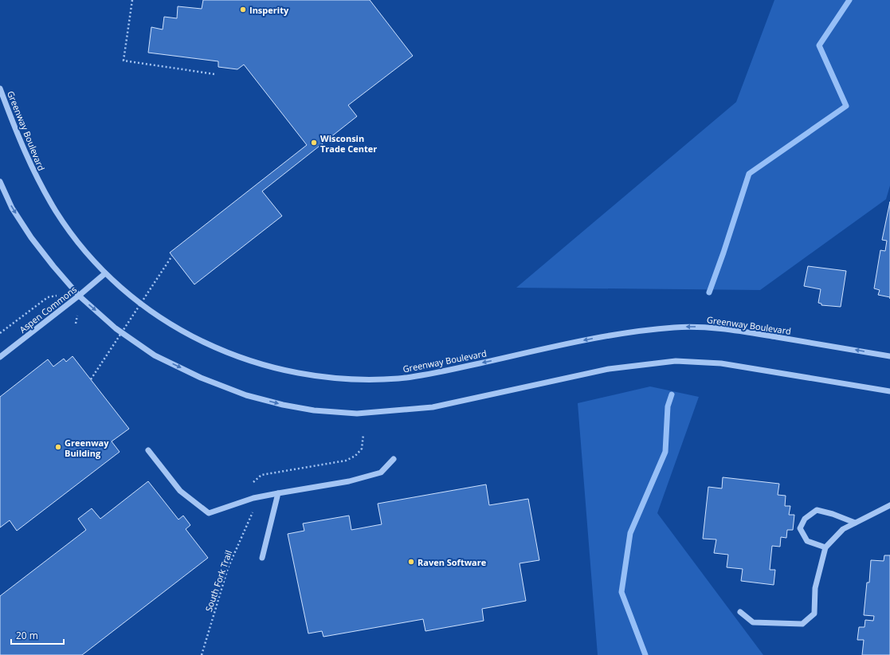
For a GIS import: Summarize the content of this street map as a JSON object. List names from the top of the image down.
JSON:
{
  "streets": {
    "street": ["Greenway Boulevard", "Aspen Commons"],
    "path": ["South Fork Trail"]
  },
  "crossings": [
    ["Greenway Boulevard", "Aspen Commons"]
  ],
  "places": [
    "Insperity",
    "Wisconsin Trade Center",
    "Greenway Building",
    "Raven Software"
  ],
  "scale_bar": "20 m"
}
